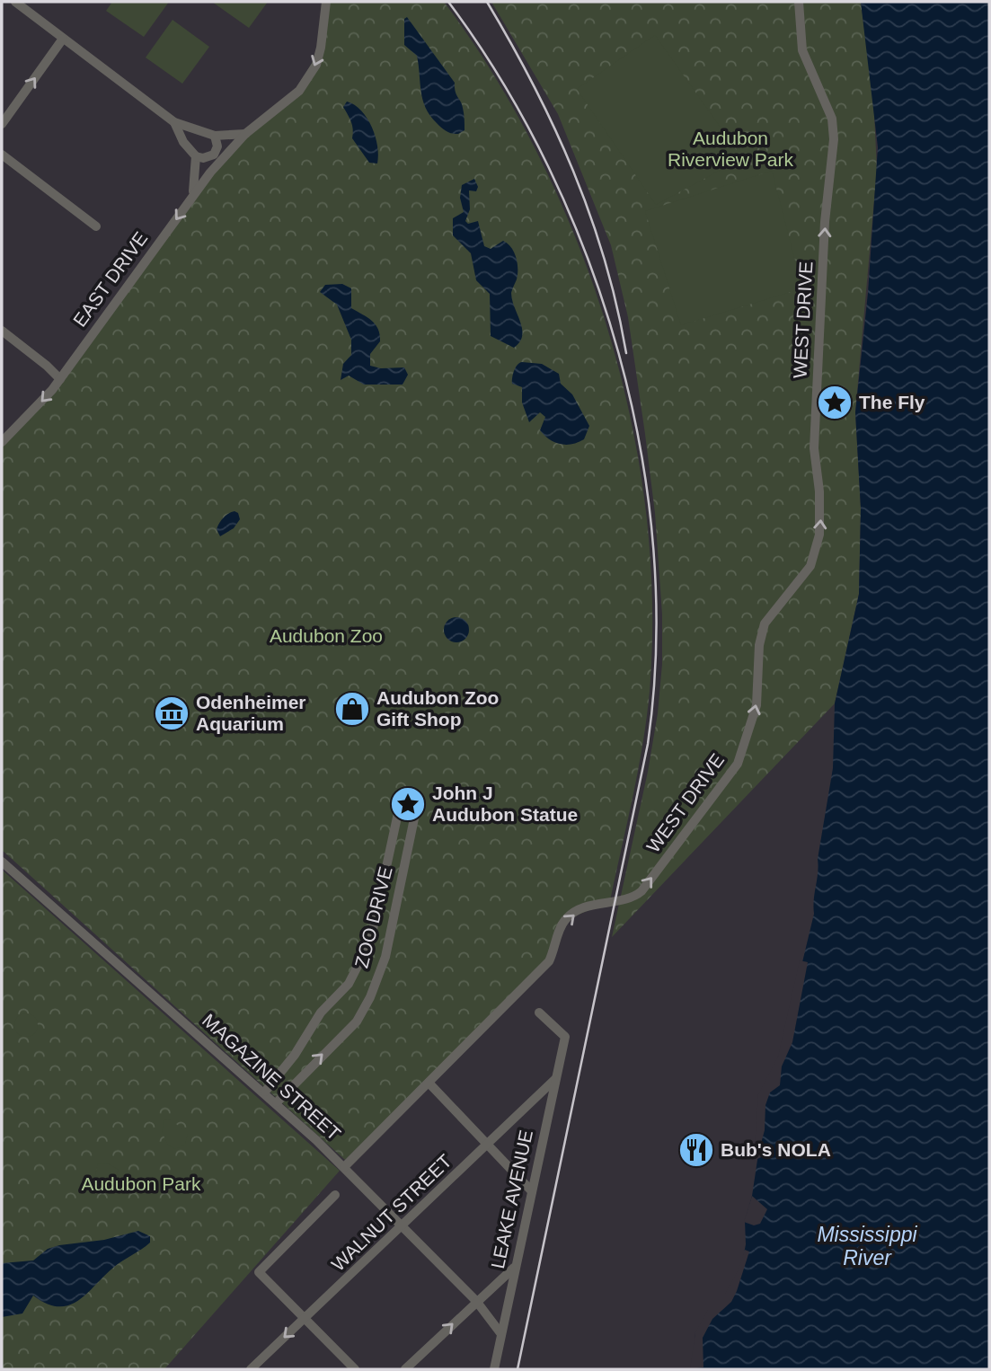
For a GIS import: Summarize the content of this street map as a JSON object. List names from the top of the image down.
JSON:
{
  "streets": {
    "street": [
      "EAST DRIVE",
      "WEST DRIVE",
      "ZOO DRIVE",
      "MAGAZINE STREET",
      "LEAKE AVENUE",
      "WALNUT STREET"
    ]
  },
  "crossings": [
    ["WEST DRIVE", "MAGAZINE STREET"],
    ["ZOO DRIVE", "MAGAZINE STREET"],
    ["MAGAZINE STREET", "LEAKE AVENUE"],
    ["MAGAZINE STREET", "WALNUT STREET"],
    ["LEAKE AVENUE", "WALNUT STREET"]
  ],
  "one_way": ["EAST DRIVE", "WEST DRIVE"],
  "water": ["Mississippi River"],
  "parks": ["Audubon Riverview Park", "Audubon Zoo", "Audubon Park"],
  "places": {
    "place": ["The Fly", "John J Audubon Statue"],
    "shop": ["Audubon Zoo Gift Shop"],
    "museum": ["Odenheimer Aquarium"],
    "restaurant": ["Bub's NOLA"]
  }
}
